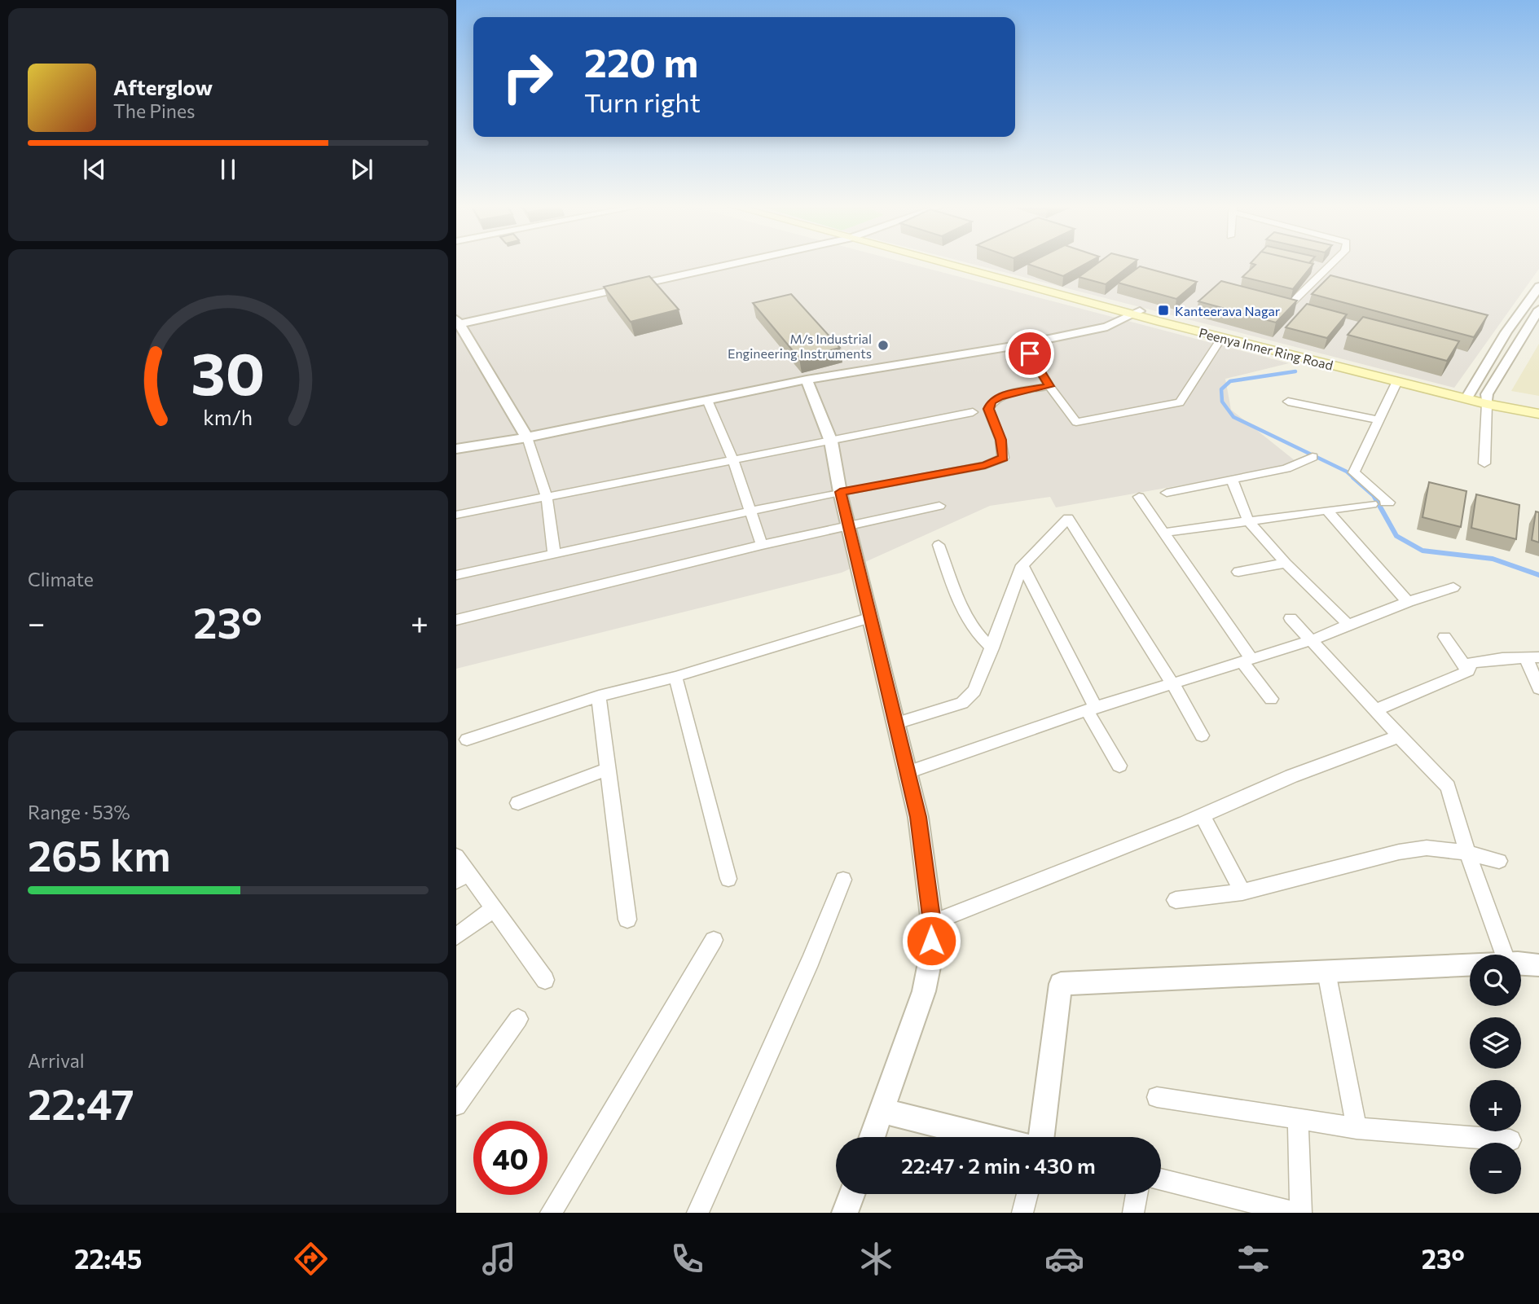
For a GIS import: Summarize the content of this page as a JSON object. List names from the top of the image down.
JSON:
{
  "streets": {
    "main road": ["Peenya Inner Ring Road"]
  },
  "places": {
    "transit": ["Kanteerava Nagar"],
    "other": ["M/s Industrial Engineering Instruments"]
  },
  "page": {
    "turn": ["220 m", "Turn right"],
    "song": ["Afterglow", "The Pines"],
    "tile": [
      "Climate",
      ["Range · 53%", "265 km"],
      ["Arrival", "22:47"]
    ],
    "heat": ["−", "23°", "+"],
    "map_buttons": ["+", "−"],
    "limit": "40",
    "trip": "22:47 · 2 min · 430 m",
    "tabs": ["22:45", "23°"],
    "gauge": ["30", "km/h"]
  }
}
